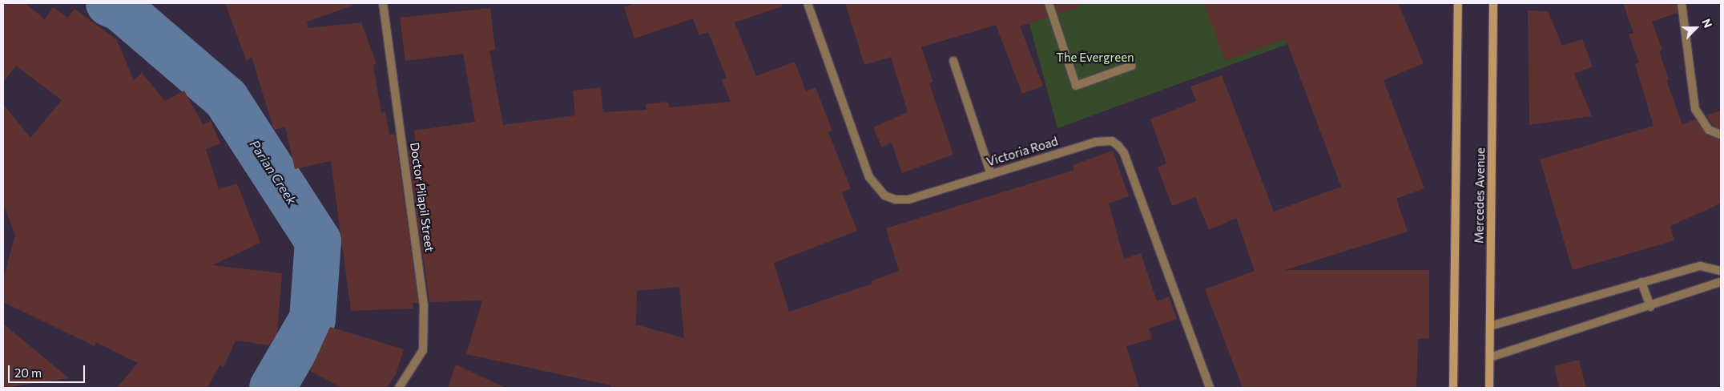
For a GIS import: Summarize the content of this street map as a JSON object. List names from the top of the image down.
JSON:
{
  "streets": {
    "main road": ["Mercedes Avenue"],
    "street": ["Victoria Road", "Doctor Pilapil Street"]
  },
  "water": ["Parian Creek"],
  "parks": ["The Evergreen"],
  "scale_bar": "20 m",
  "north": "top right"
}
